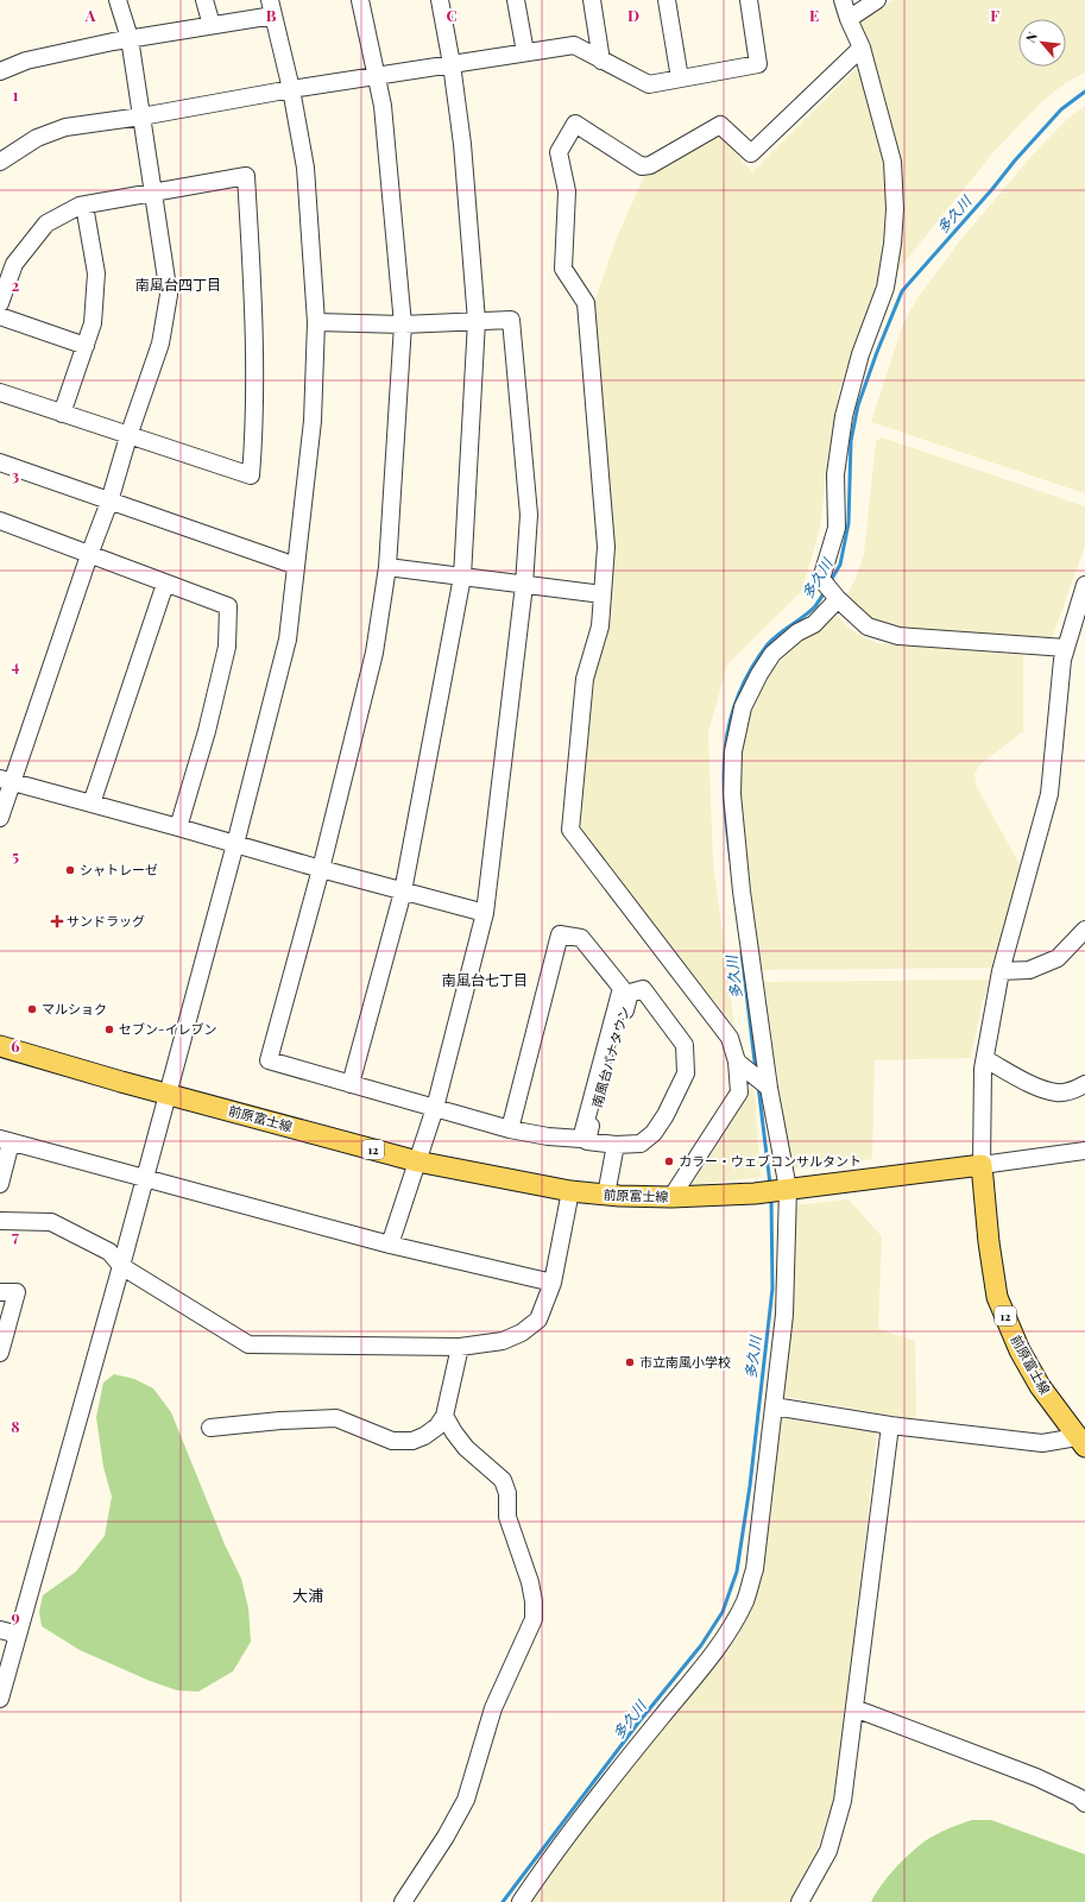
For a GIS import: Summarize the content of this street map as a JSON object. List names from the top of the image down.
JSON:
{
  "streets": {
    "main road": ["前原富士線", "12"],
    "street": ["南風台パナタウン"]
  },
  "districts": ["南風台四丁目", "南風台七丁目", "大浦"],
  "water": ["多久川"],
  "places": {
    "other": [
      "シャトレーゼ",
      "マルショク",
      "セブン-イレブン",
      "カラー・ウェブコンサルタント",
      "市立南風小学校"
    ],
    "health": ["サンドラッグ"]
  },
  "north": "top left",
  "grid": {
    "columns": [
      "A",
      "B",
      "C",
      "D",
      "E",
      "F"
    ],
    "rows": [
      "1",
      "2",
      "3",
      "4",
      "5",
      "6",
      "7",
      "8",
      "9"
    ]
  }
}
